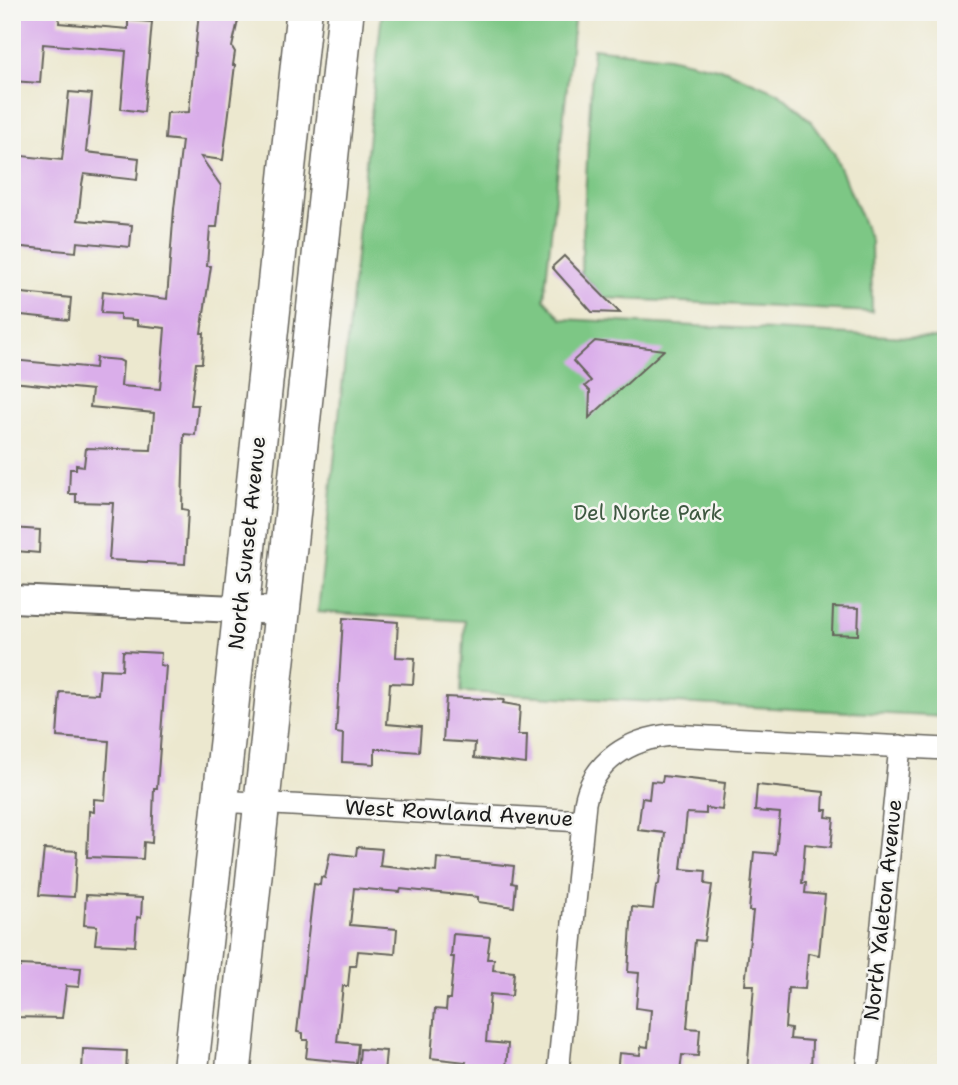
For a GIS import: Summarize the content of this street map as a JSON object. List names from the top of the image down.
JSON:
{
  "streets": {
    "main road": ["North Sunset Avenue"],
    "street": ["West Rowland Avenue", "North Yaleton Avenue"]
  },
  "crossings": [
    ["North Sunset Avenue", "West Rowland Avenue"],
    ["West Rowland Avenue", "North Yaleton Avenue"]
  ],
  "parks": ["Del Norte Park"]
}
